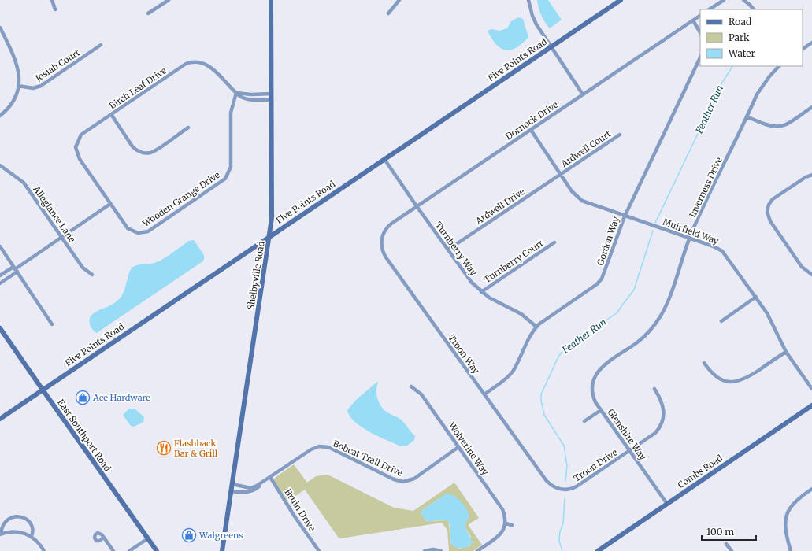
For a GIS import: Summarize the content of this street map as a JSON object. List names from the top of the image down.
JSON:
{
  "streets": {
    "street": [
      "Five Points Road",
      "Josiah Court",
      "Birch Leaf Drive",
      "Dornock Drive",
      "Ardwell Court",
      "Inverness Drive",
      "Wooden Grange Drive",
      "Ardwell Drive",
      "Allegiance Lane",
      "Muirfield Way",
      "Gordon Way",
      "Turnberry Way",
      "Turnberry Court",
      "Shelbyville Road",
      "Troon Way",
      "Glenshire Way",
      "East Southport Road",
      "Wolverine Way",
      "Bobcat Trail Drive",
      "Troon Drive",
      "Combs Road",
      "Bruin Drive"
    ]
  },
  "crossings": [
    ["Five Points Road", "Turnberry Way"],
    ["Five Points Road", "Shelbyville Road"],
    ["Five Points Road", "East Southport Road"],
    ["Birch Leaf Drive", "Wooden Grange Drive"],
    ["Birch Leaf Drive", "Shelbyville Road"],
    ["Dornock Drive", "Muirfield Way"],
    ["Dornock Drive", "Turnberry Way"],
    ["Dornock Drive", "Troon Way"],
    ["Ardwell Court", "Ardwell Drive"],
    ["Ardwell Court", "Muirfield Way"],
    ["Inverness Drive", "Muirfield Way"],
    ["Inverness Drive", "Glenshire Way"],
    ["Ardwell Drive", "Muirfield Way"],
    ["Ardwell Drive", "Turnberry Way"],
    ["Muirfield Way", "Gordon Way"],
    ["Gordon Way", "Turnberry Way"],
    ["Gordon Way", "Troon Way"],
    ["Turnberry Way", "Turnberry Court"],
    ["Shelbyville Road", "Bobcat Trail Drive"],
    ["Troon Way", "Troon Drive"],
    ["Glenshire Way", "Troon Drive"],
    ["Glenshire Way", "Combs Road"],
    ["Wolverine Way", "Bobcat Trail Drive"],
    ["Bobcat Trail Drive", "Bruin Drive"]
  ],
  "water": ["Feather Run"],
  "places": {
    "shop": ["Ace Hardware", "Walgreens"],
    "restaurant": ["Flashback Bar & Grill"]
  },
  "legend": ["Road", "Park", "Water"],
  "scale_bar": "100 m"
}
